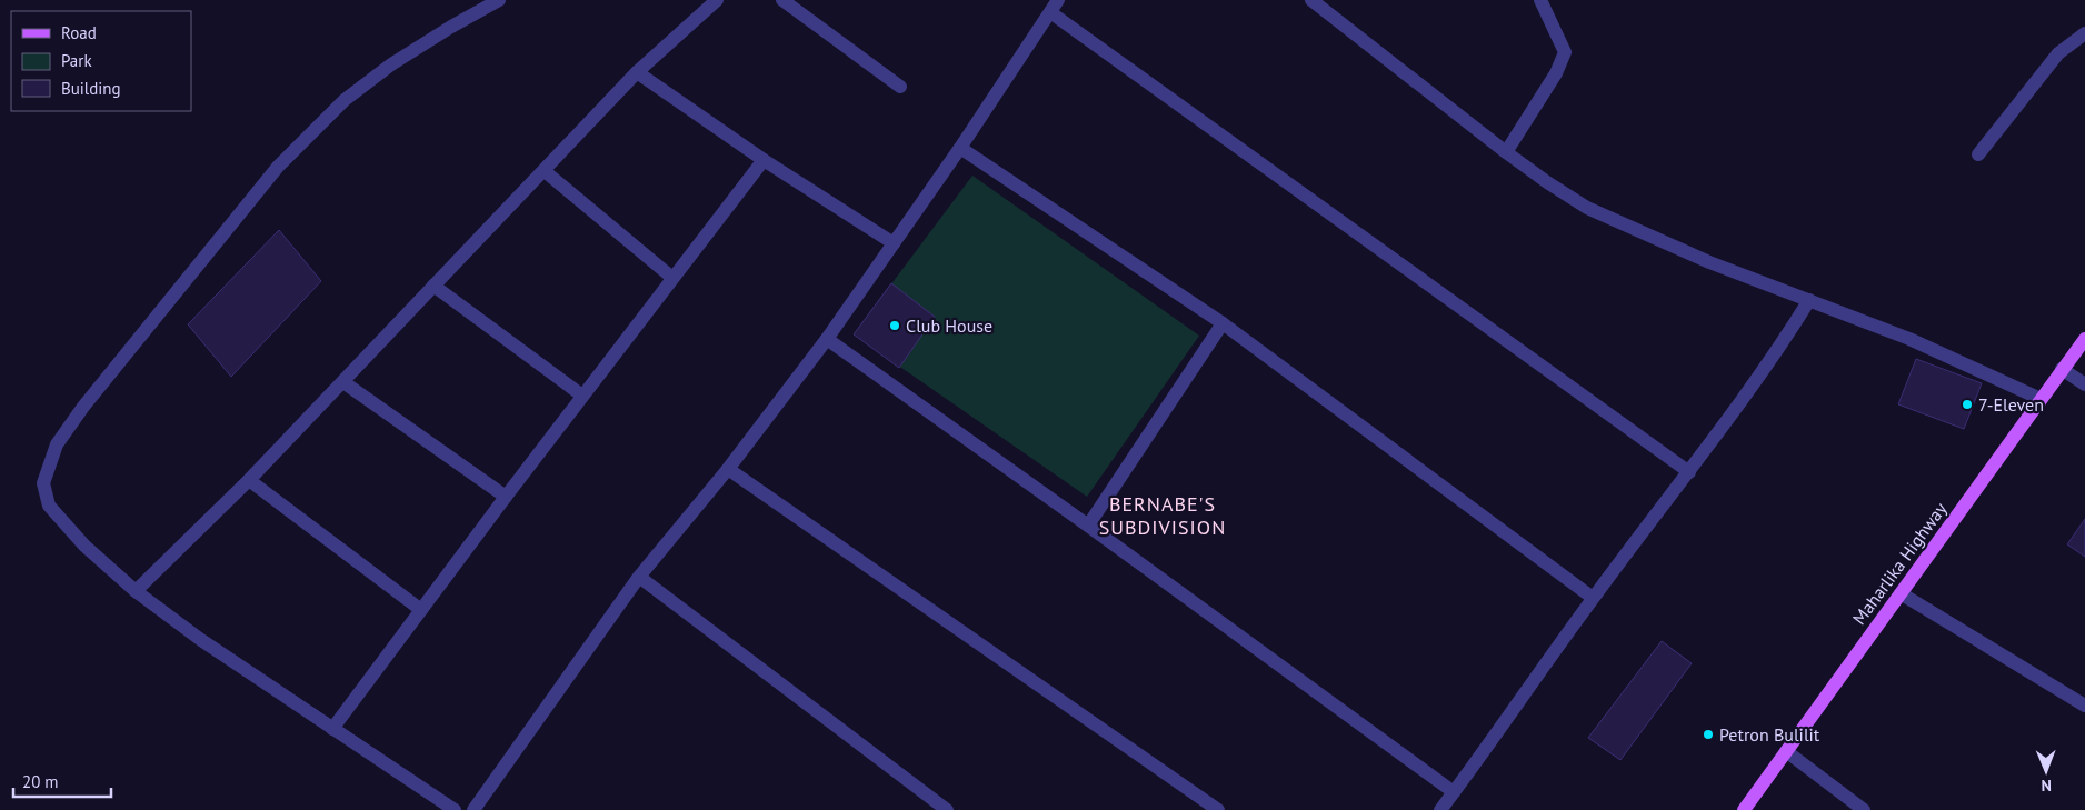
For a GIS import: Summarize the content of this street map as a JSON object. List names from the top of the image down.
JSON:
{
  "streets": {
    "main road": ["Maharlika Highway"]
  },
  "districts": ["BERNABE'S SUBDIVISION"],
  "places": ["Club House", "7-Eleven", "Petron Bulilit"],
  "legend": ["Road", "Park", "Building"],
  "scale_bar": "20 m",
  "north": "bottom"
}
